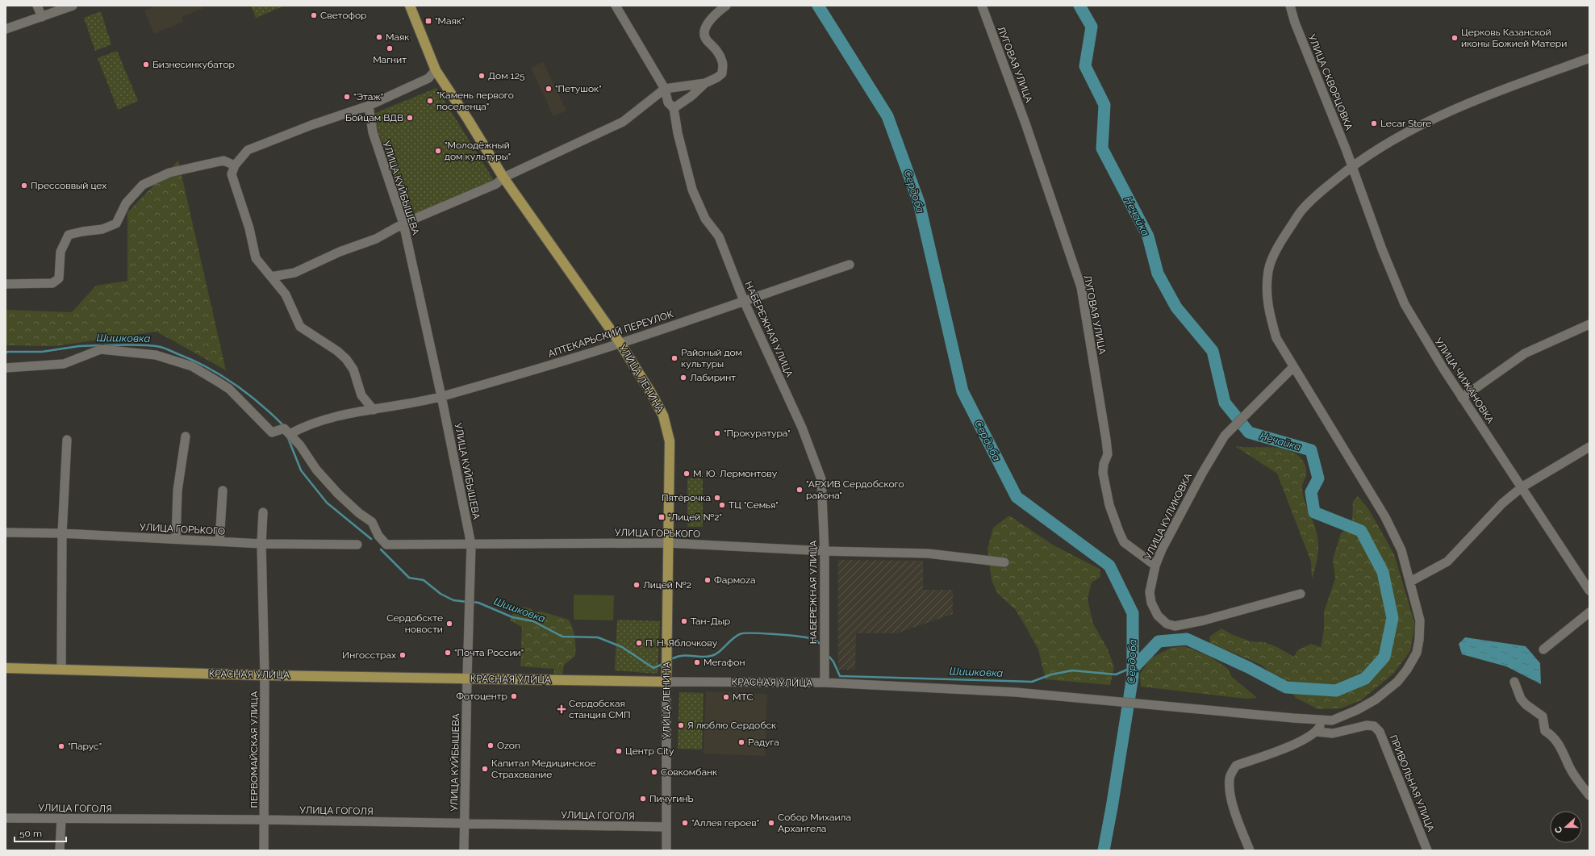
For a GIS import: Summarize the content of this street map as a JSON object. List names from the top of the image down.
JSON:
{
  "streets": {
    "main road": ["УЛИЦА ЛЕНИНА", "КРАСНАЯ УЛИЦА"],
    "street": [
      "ЛУГОВАЯ УЛИЦА",
      "УЛИЦА СКВОРЦОВКА",
      "УЛИЦА КУЙБЫШЕВА",
      "НАБЕРЕЖНАЯ УЛИЦА",
      "АПТЕКАРЬСКИЙ ПЕРЕУЛОК",
      "УЛИЦА ЧИЖАНОВКА",
      "УЛИЦА КУЛИКОВКА",
      "УЛИЦА ГОРЬКОГО",
      "ПЕРВОМАЙСКАЯ УЛИЦА",
      "ПРИВОЛЬНАЯ УЛИЦА",
      "УЛИЦА ГОГОЛЯ"
    ]
  },
  "crossings": [
    ["ЛУГОВАЯ УЛИЦА", "УЛИЦА КУЛИКОВКА"],
    ["УЛИЦА СКВОРЦОВКА", "УЛИЦА ЧИЖАНОВКА"],
    ["УЛИЦА СКВОРЦОВКА", "КРАСНАЯ УЛИЦА"],
    ["УЛИЦА КУЙБЫШЕВА", "АПТЕКАРЬСКИЙ ПЕРЕУЛОК"],
    ["УЛИЦА КУЙБЫШЕВА", "УЛИЦА ГОРЬКОГО"],
    ["УЛИЦА КУЙБЫШЕВА", "КРАСНАЯ УЛИЦА"],
    ["УЛИЦА КУЙБЫШЕВА", "УЛИЦА ГОГОЛЯ"],
    ["НАБЕРЕЖНАЯ УЛИЦА", "АПТЕКАРЬСКИЙ ПЕРЕУЛОК"],
    ["НАБЕРЕЖНАЯ УЛИЦА", "УЛИЦА ГОРЬКОГО"],
    ["НАБЕРЕЖНАЯ УЛИЦА", "КРАСНАЯ УЛИЦА"],
    ["АПТЕКАРЬСКИЙ ПЕРЕУЛОК", "УЛИЦА ЛЕНИНА"],
    ["АПТЕКАРЬСКИЙ ПЕРЕУЛОК", "УЛИЦА ГОРЬКОГО"],
    ["УЛИЦА ЛЕНИНА", "УЛИЦА ГОРЬКОГО"],
    ["УЛИЦА ЛЕНИНА", "КРАСНАЯ УЛИЦА"],
    ["УЛИЦА ЛЕНИНА", "УЛИЦА ГОГОЛЯ"],
    ["УЛИЦА ЧИЖАНОВКА", "КРАСНАЯ УЛИЦА"],
    ["УЛИЦА КУЛИКОВКА", "КРАСНАЯ УЛИЦА"],
    ["УЛИЦА ГОРЬКОГО", "ПЕРВОМАЙСКАЯ УЛИЦА"],
    ["КРАСНАЯ УЛИЦА", "ПЕРВОМАЙСКАЯ УЛИЦА"],
    ["ПЕРВОМАЙСКАЯ УЛИЦА", "УЛИЦА ГОГОЛЯ"]
  ],
  "water": ["Сердоба", "Нечайка", "Шишковка"],
  "places": {
    "other": [
      "Светофор",
      "Maяк",
      "Церковь Казанской иконы Божией Матери",
      "Магнит",
      "Бизнесинкубатор",
      "Дом 125",
      "\"Петушок\"",
      "\"Этаж\"",
      "\"Камень первого поселенца\"",
      "Бойцам ВДВ",
      "Lecar Store",
      "\"Молодёжный дом культуры\"",
      "Прессоввый цех",
      "Районый дом культуры",
      "Лабиринт",
      "\"Прокуратура\"",
      "М. Ю. Лермонтову",
      "\"АРХИВ Сердобского района\"",
      "Пятёрочка",
      "ТЦ \"Семья\"",
      "Фармоzа",
      "Лицей №2",
      "Тан-Дыр",
      "Сердобскте новости",
      "П. Н. Яблочкову",
      "\"Почта России\"",
      "Ингосстрах",
      "Мегафон",
      "Фотоцентр",
      "МТС",
      "Я люблю Сердобск",
      "Радуга",
      "Ozon",
      "\"Парус\"",
      "Центр City",
      "Капитал Медицинское Страхование",
      "Совкомбанк",
      "ПичугинЪ",
      "\"Аллея героев\"",
      "Собор Михаила Архангела"
    ],
    "transit": ["\"Маяк\"", "\"Лицей №2\""],
    "health": ["Сердобская станция СМП"]
  },
  "scale_bar": "50 m",
  "north": "left"
}
